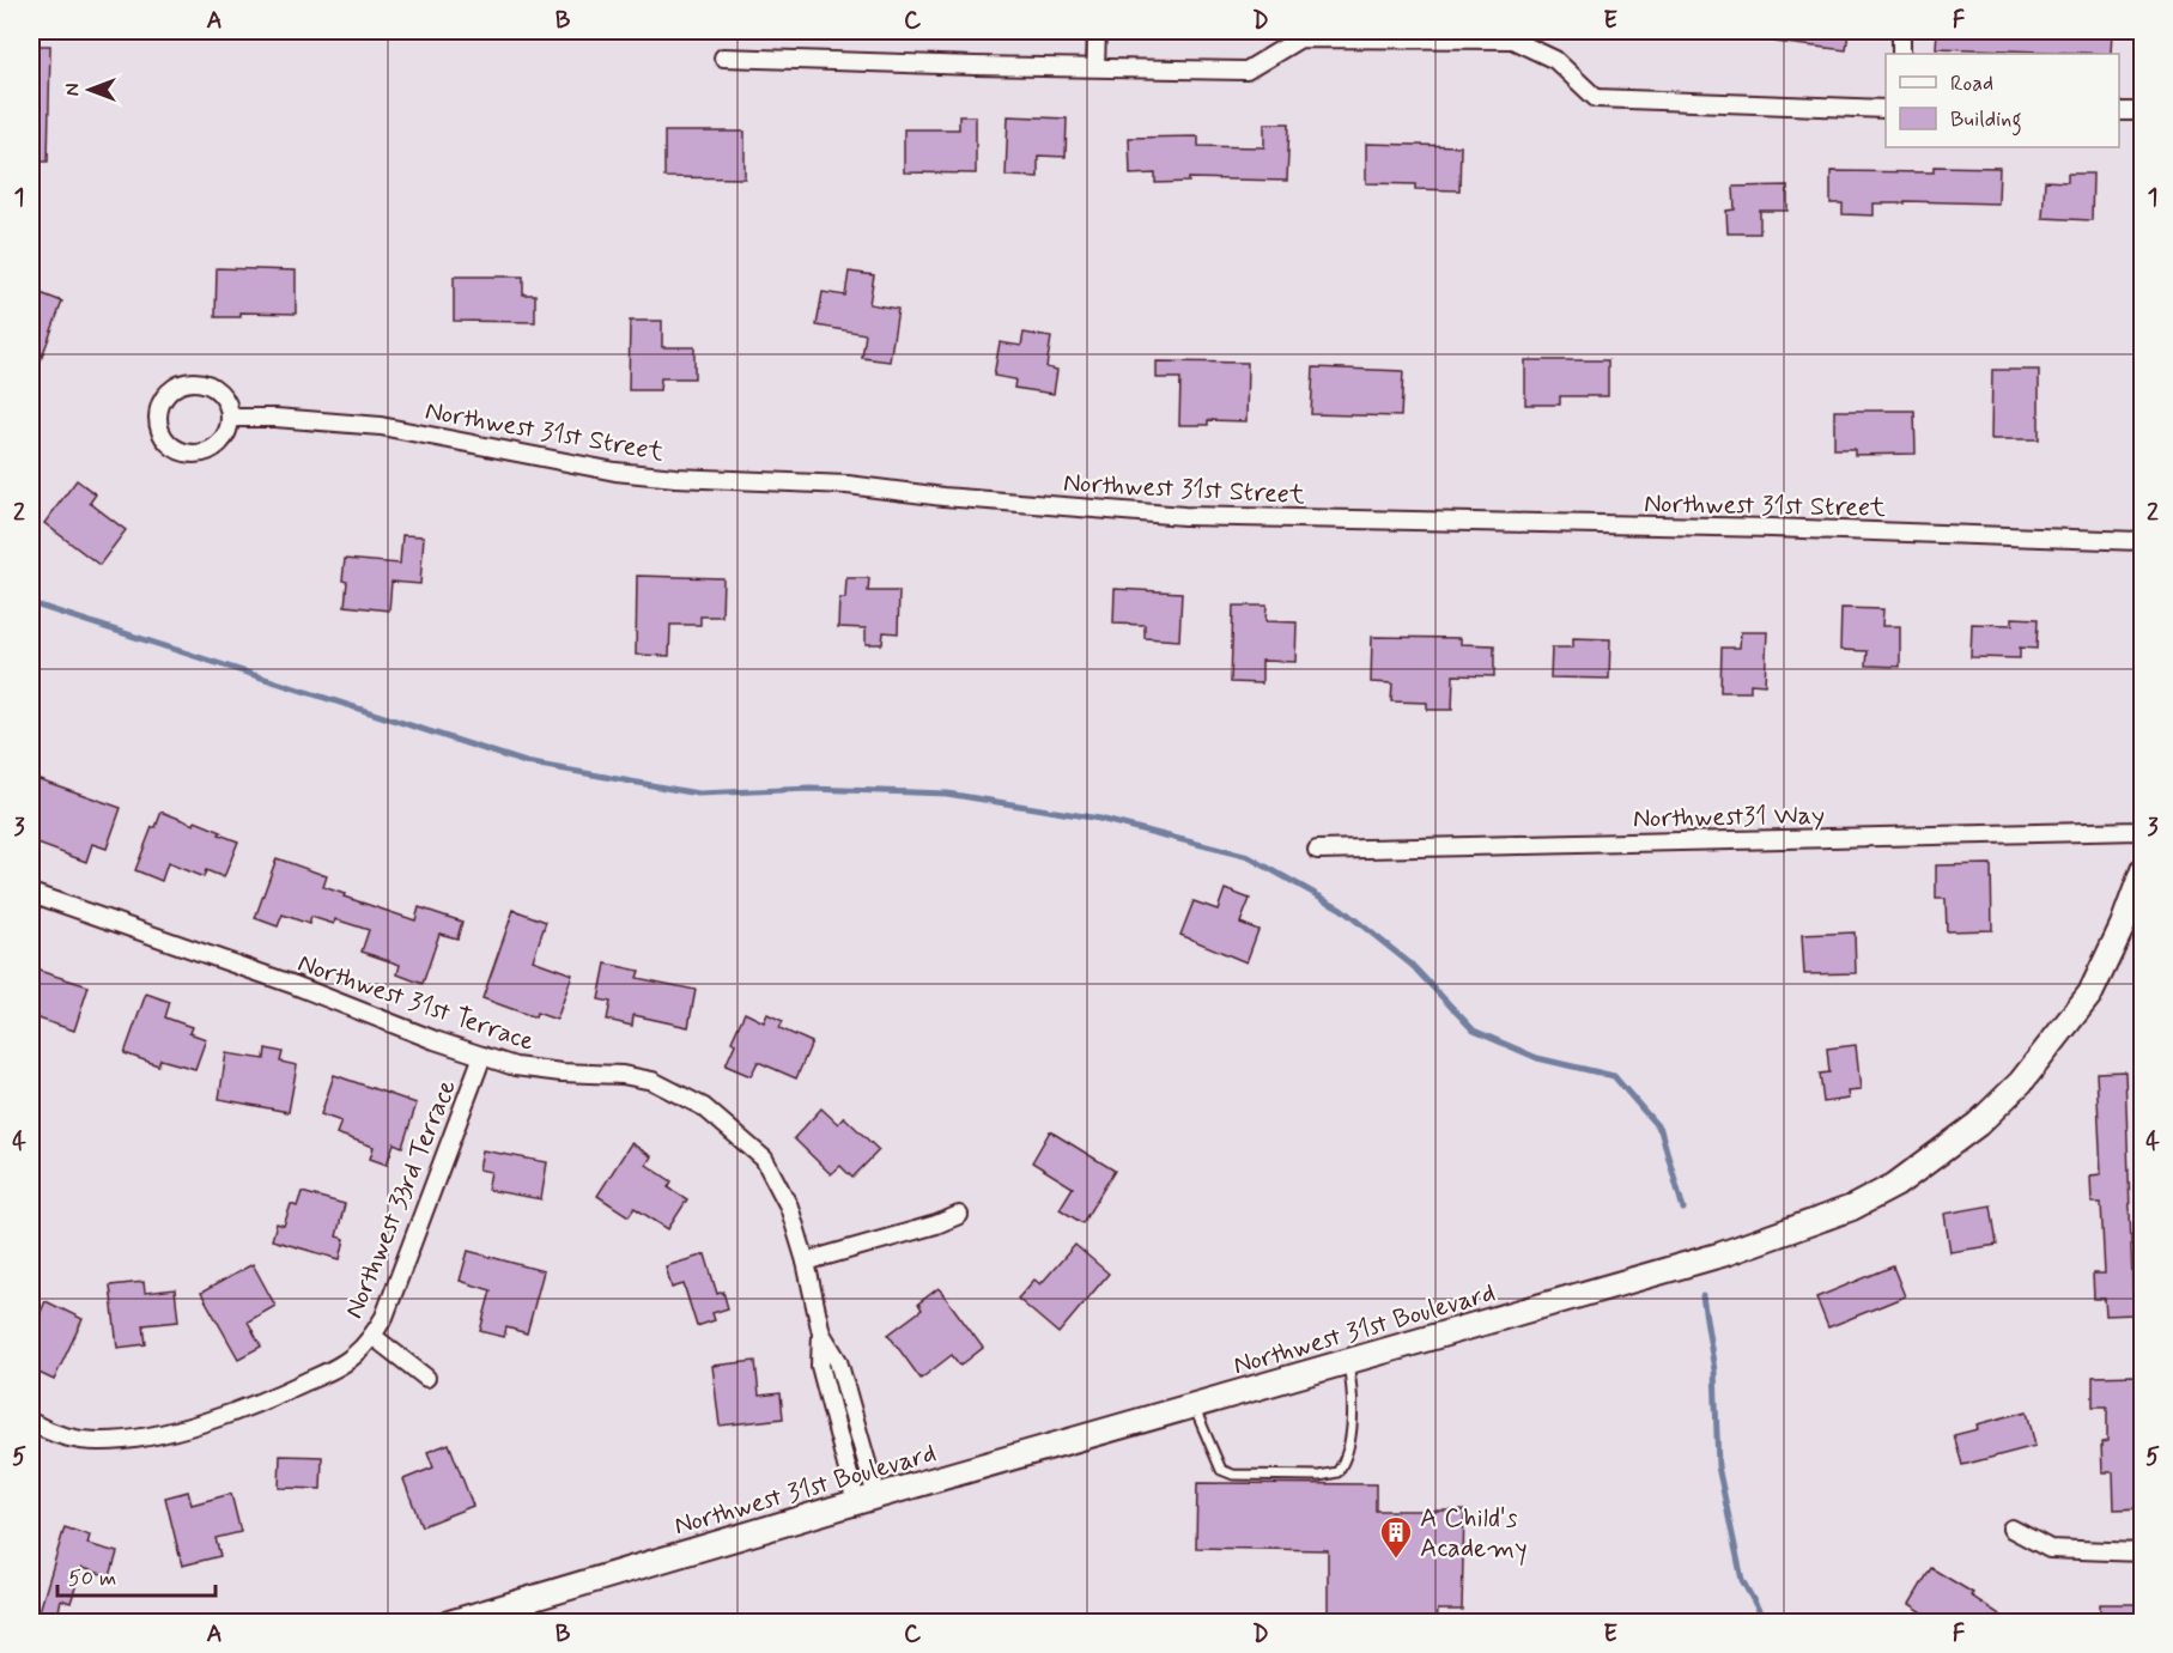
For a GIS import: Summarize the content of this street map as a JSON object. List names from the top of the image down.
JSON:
{
  "streets": {
    "street": [
      "Northwest 31st Street",
      "Northwest31 Way",
      "Northwest 31st Terrace",
      "Northwest 33rd Terrace",
      "Northwest 31st Boulevard"
    ]
  },
  "crossings": [
    ["Northwest 31st Terrace", "Northwest 33rd Terrace"],
    ["Northwest 31st Terrace", "Northwest 31st Boulevard"]
  ],
  "places": {
    "building": ["A Child's Academy"]
  },
  "legend": ["Road", "Building"],
  "scale_bar": "50 m",
  "north": "left",
  "grid": {
    "columns": [
      "A",
      "B",
      "C",
      "D",
      "E",
      "F"
    ],
    "rows": [
      "1",
      "2",
      "3",
      "4",
      "5"
    ]
  }
}
